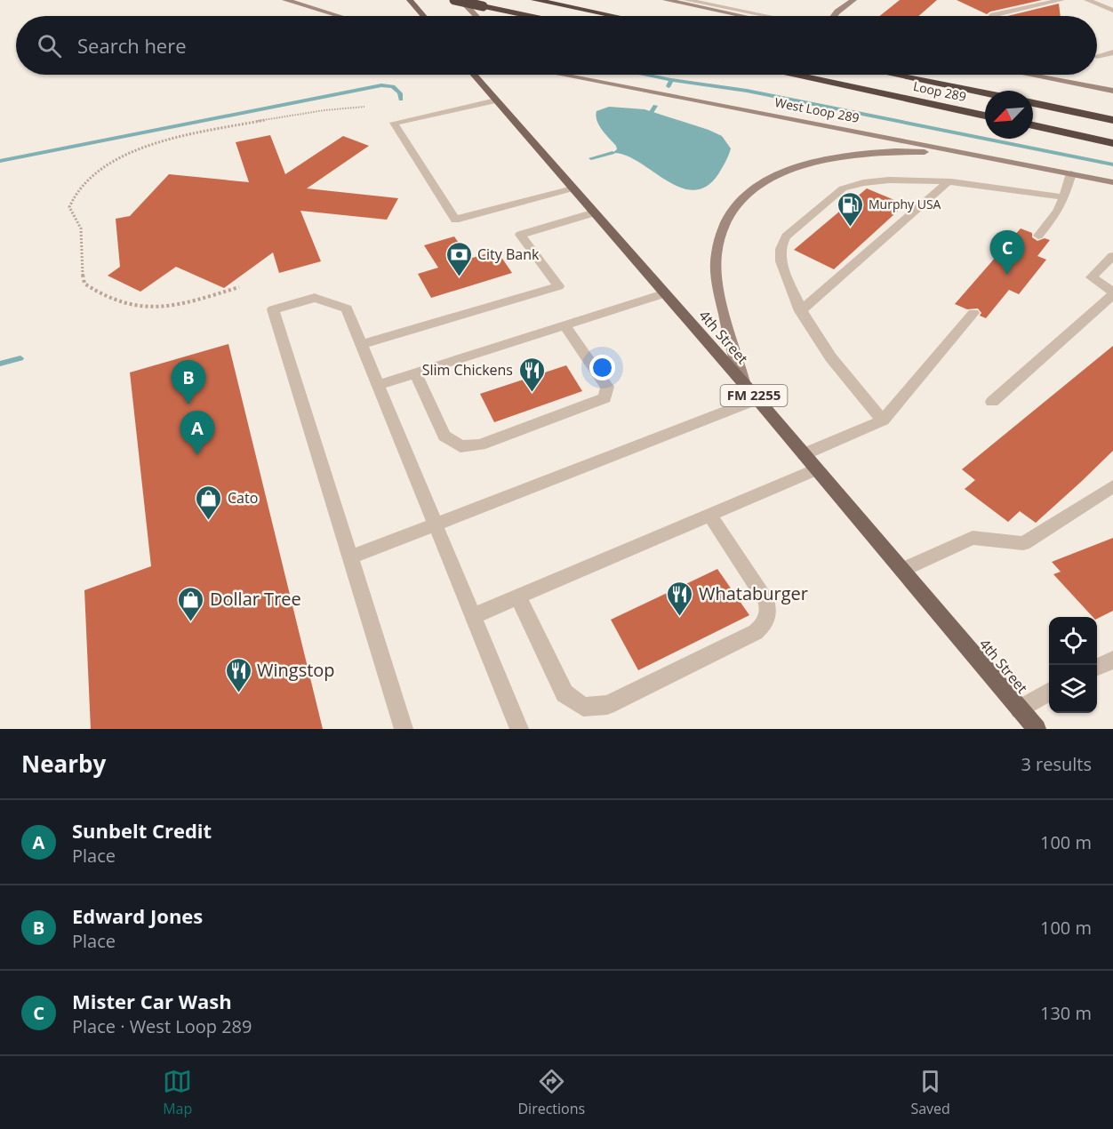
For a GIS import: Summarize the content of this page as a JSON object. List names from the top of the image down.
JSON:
{
  "streets": {
    "highway": ["Loop 289"],
    "main road": ["West Loop 289", "4th Street", "FM 2255"]
  },
  "places": {
    "fuel station": ["Murphy USA"],
    "bank": ["City Bank"],
    "restaurant": ["Slim Chickens", "Whataburger", "Wingstop"],
    "shop": ["Cato", "Dollar Tree"]
  },
  "north": "bottom left",
  "page": {
    "search": "Search here",
    "pins": ["C", "B", "A"],
    "heading": ["Nearby", "3 results"],
    "list": [
      {
        "mark": "A",
        "name": "Sunbelt Credit",
        "note": "Place",
        "value": "100 m"
      },
      {
        "mark": "B",
        "name": "Edward Jones",
        "note": "Place",
        "value": "100 m"
      },
      {
        "mark": "C",
        "name": "Mister Car Wash",
        "note": "Place · West Loop 289",
        "value": "130 m"
      }
    ],
    "nav": ["Map", "Directions", "Saved"]
  }
}
